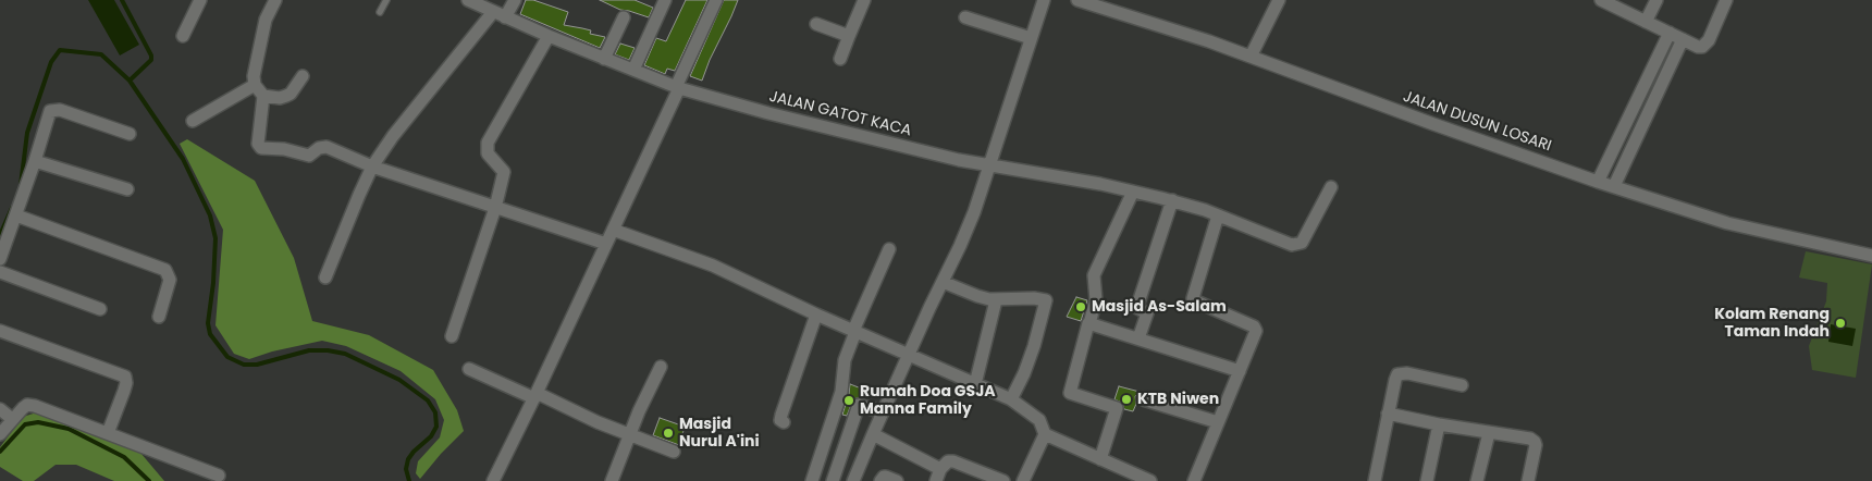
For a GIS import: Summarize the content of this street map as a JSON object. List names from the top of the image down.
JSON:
{
  "streets": {
    "street": ["JALAN GATOT KACA", "JALAN DUSUN LOSARI"]
  },
  "places": [
    "Masjid As-Salam",
    "Kolam Renang Taman Indah",
    "KTB Niwen",
    "Rumah Doa GSJA Manna Family",
    "Masjid Nurul A'ini"
  ]
}
